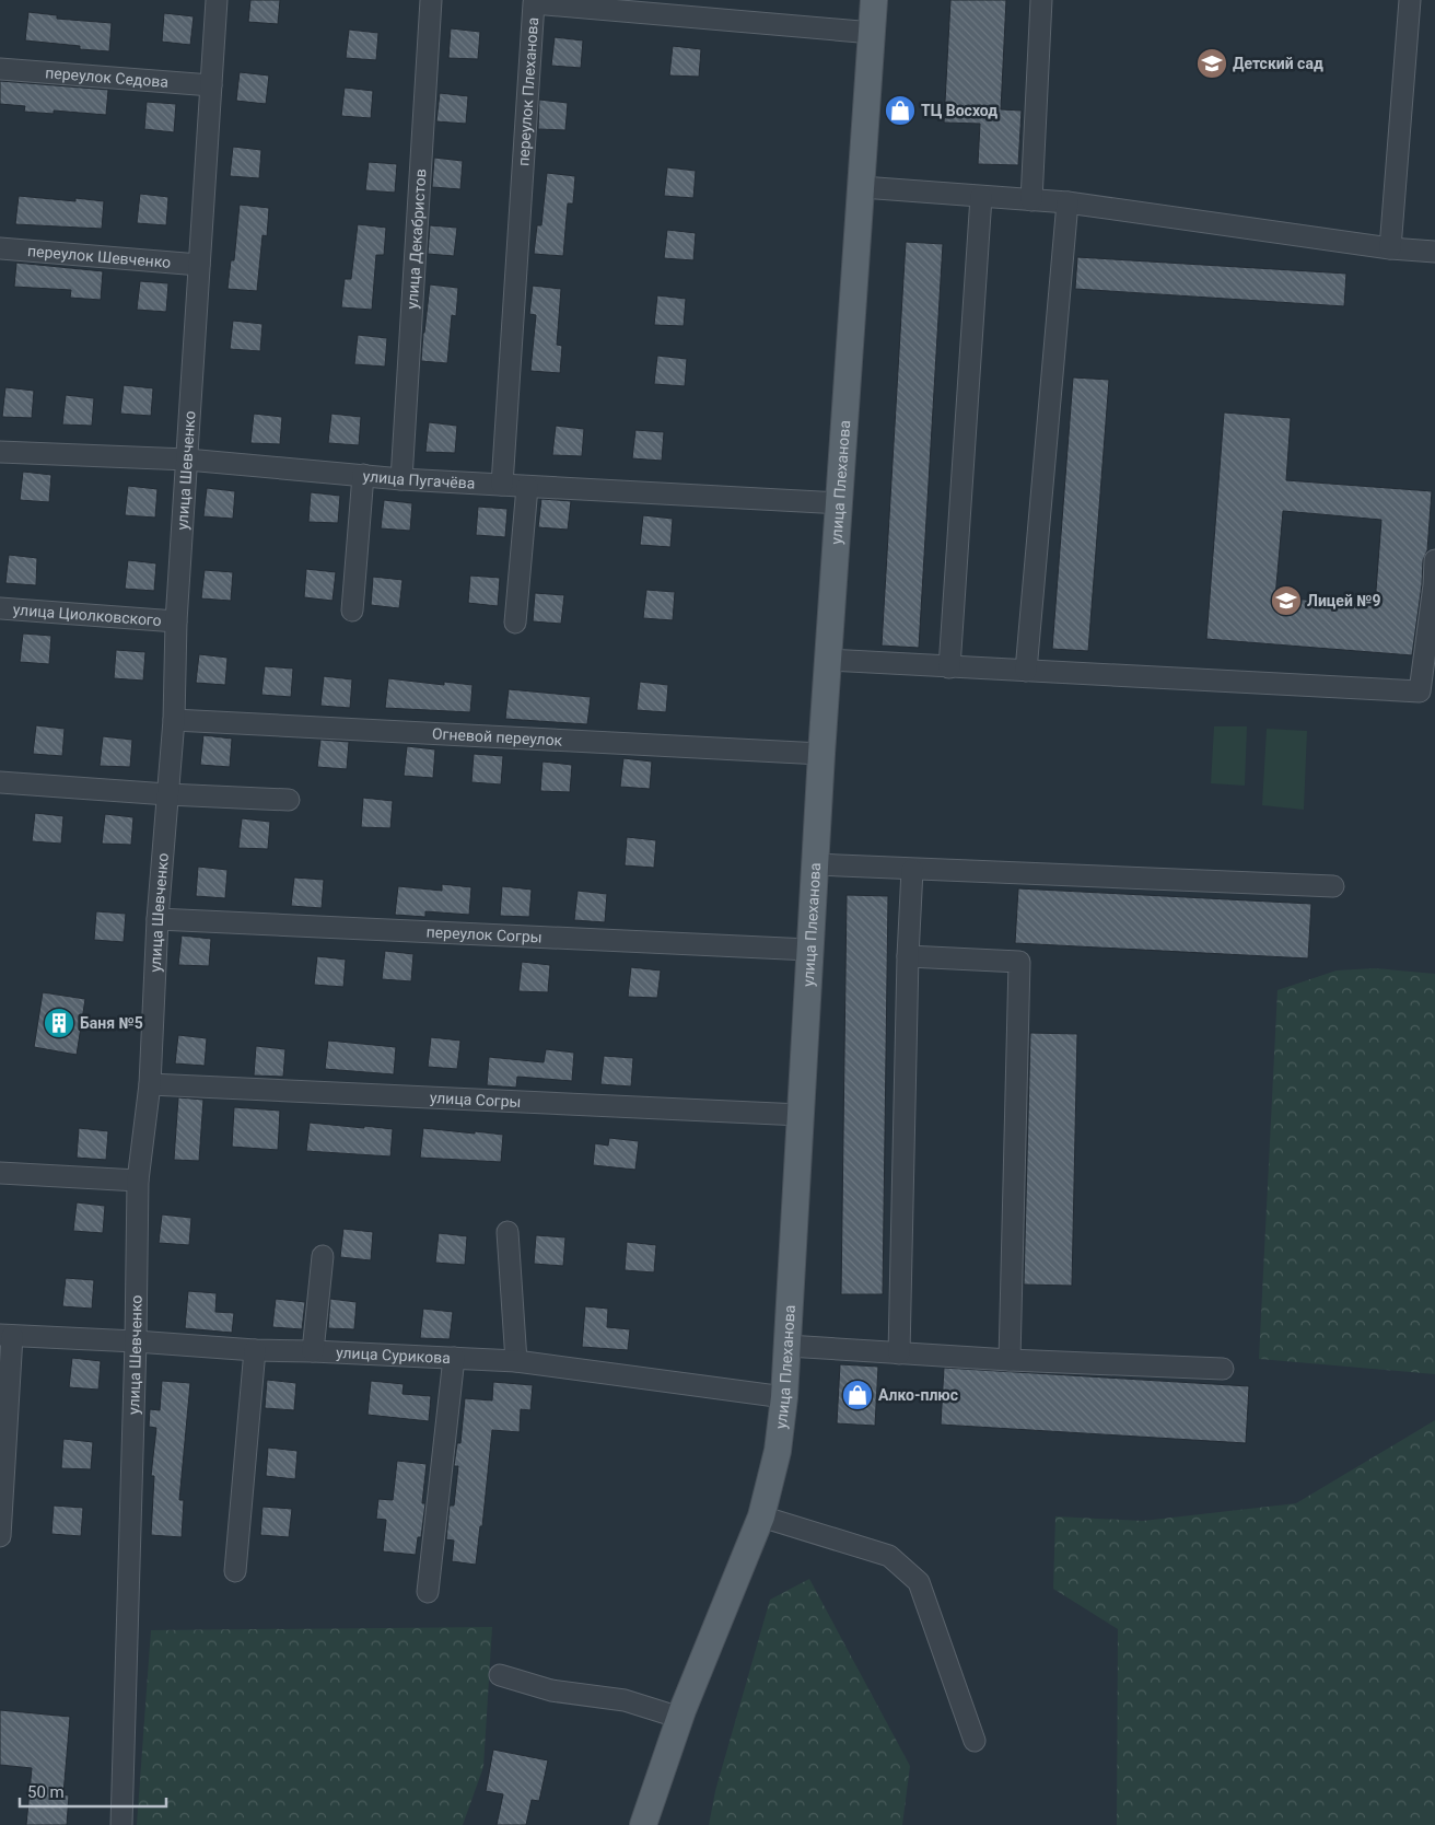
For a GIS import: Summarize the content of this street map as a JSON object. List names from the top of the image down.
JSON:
{
  "streets": {
    "main road": ["улица Плеханова"],
    "street": [
      "переулок Седова",
      "переулок Плеханова",
      "улица Декабристов",
      "переулок Шевченко",
      "улица Шевченко",
      "улица Пугачёва",
      "улица Циолковского",
      "Огневой переулок",
      "переулок Согры",
      "улица Согры",
      "улица Сурикова"
    ]
  },
  "crossings": [
    ["переулок Седова", "улица Шевченко"],
    ["переулок Плеханова", "улица Пугачёва"],
    ["переулок Плеханова", "улица Плеханова"],
    ["улица Декабристов", "улица Пугачёва"],
    ["переулок Шевченко", "улица Шевченко"],
    ["улица Шевченко", "улица Пугачёва"],
    ["улица Шевченко", "улица Циолковского"],
    ["улица Шевченко", "Огневой переулок"],
    ["улица Шевченко", "переулок Согры"],
    ["улица Шевченко", "улица Согры"],
    ["улица Шевченко", "улица Сурикова"],
    ["улица Пугачёва", "улица Плеханова"],
    ["улица Плеханова", "Огневой переулок"],
    ["улица Плеханова", "переулок Согры"],
    ["улица Плеханова", "улица Согры"],
    ["улица Плеханова", "улица Сурикова"]
  ],
  "places": {
    "school or university": ["Детский сад", "Лицей №9"],
    "shop": ["ТЦ Восход", "Алко-плюс"],
    "building": ["Баня №5"]
  },
  "scale_bar": "50 m"
}
